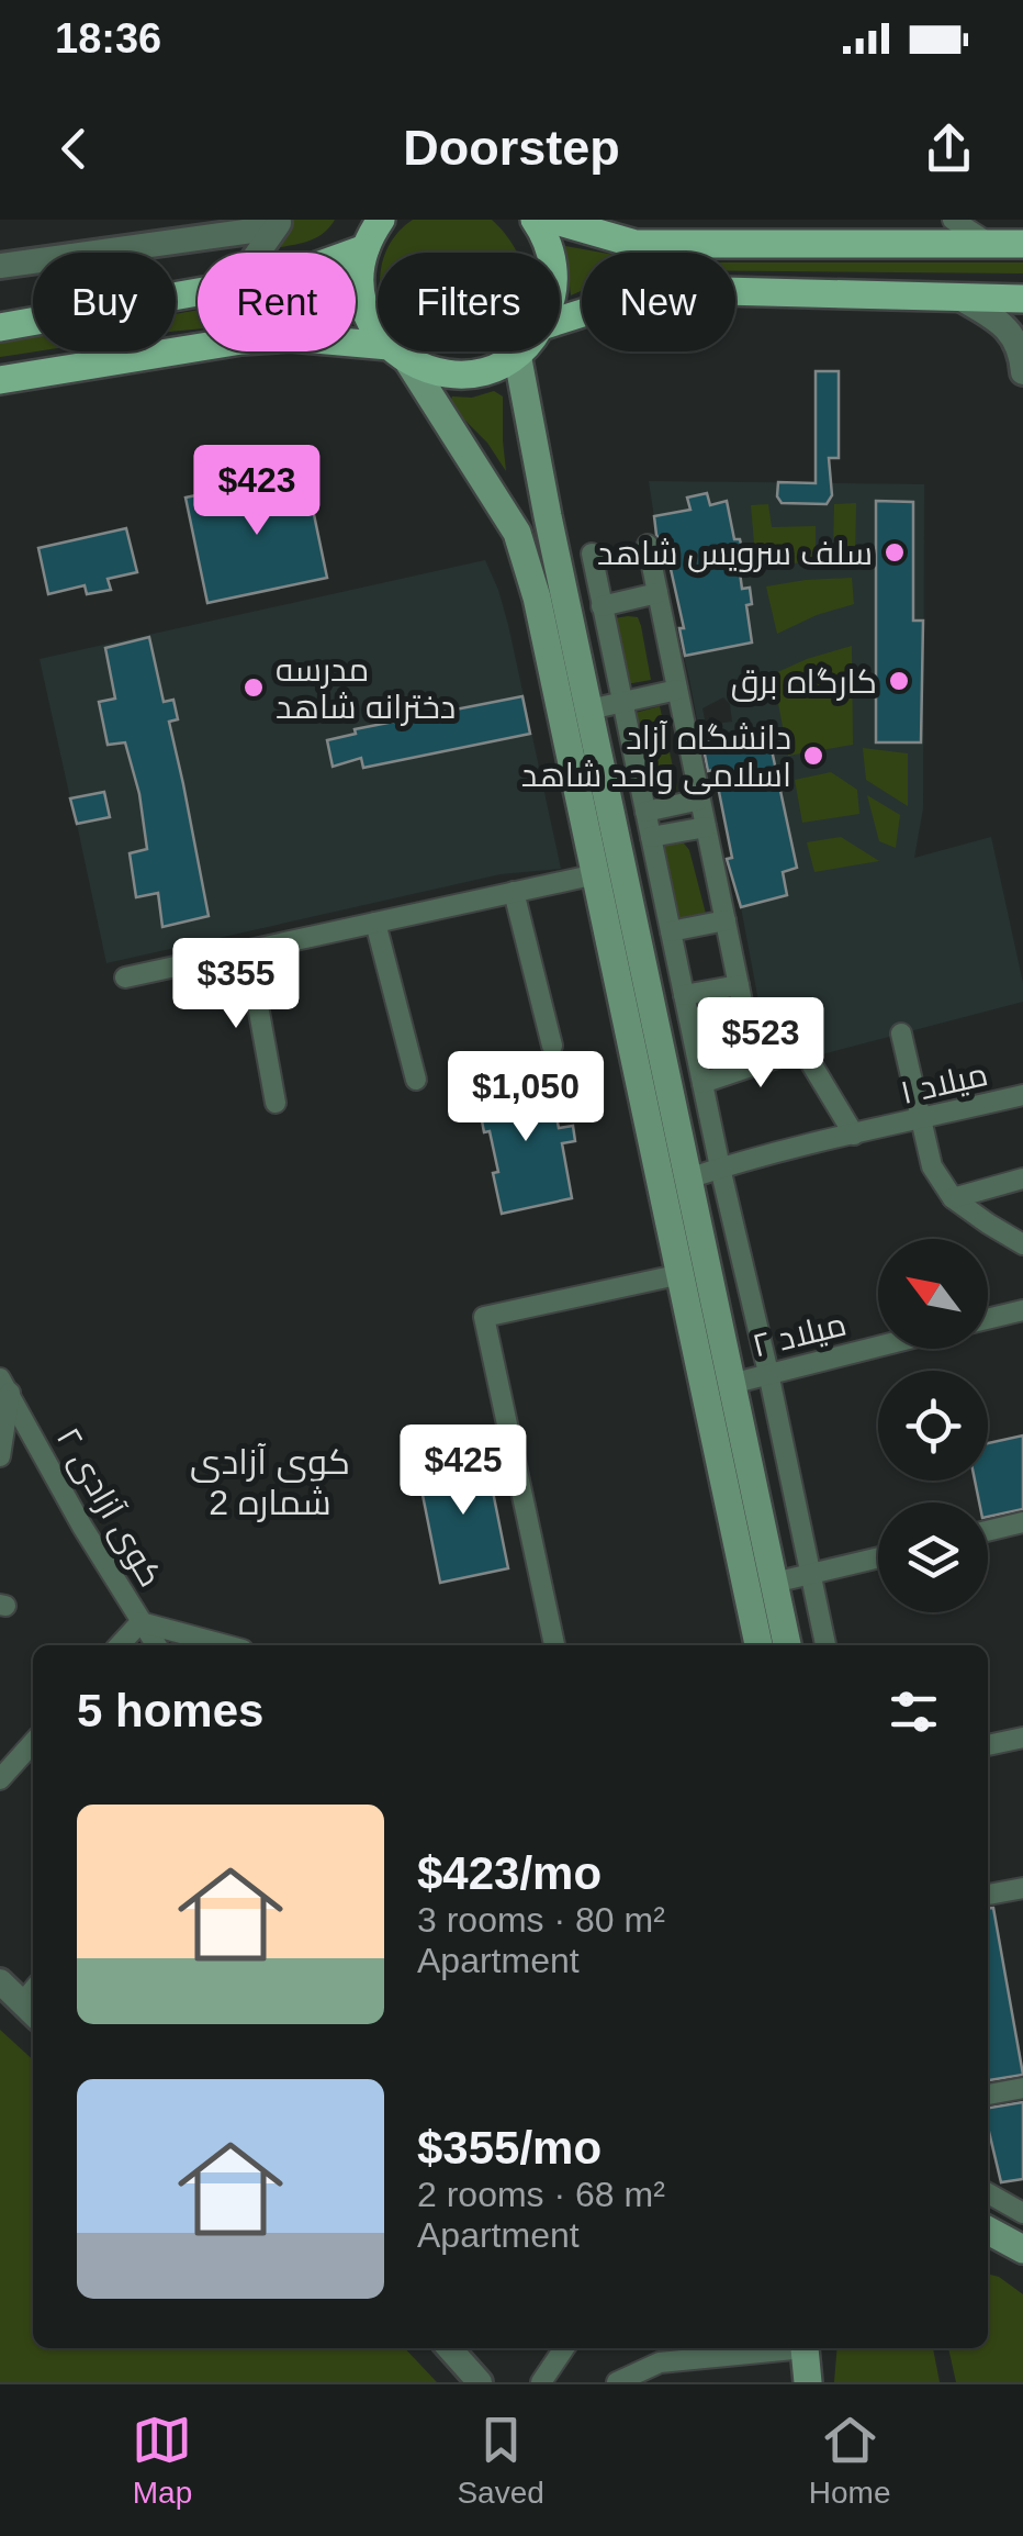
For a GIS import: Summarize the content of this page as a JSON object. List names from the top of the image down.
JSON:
{
  "streets": {
    "street": ["میلاد ۱", "میلاد ۲", "کوی آزادی ۲"]
  },
  "districts": ["کوی آزادی شماره 2"],
  "places": [
    "سلف سرویس شاهد",
    "کارگاه برق",
    "مدرسه دخترانه شاهد",
    "دانشگاه آزاد اسلامی واحد شاهد"
  ],
  "north": "top left",
  "page": {
    "status": "18:36",
    "header": "Doorstep",
    "chip": [
      "Buy",
      "Rent",
      "Filters",
      "New"
    ],
    "price": [
      "$423",
      "$355",
      "$523",
      "$1,050",
      "$425"
    ],
    "heading": "5 homes",
    "list": [
      {
        "name": "$423/mo",
        "note": "3 rooms · 80 m² · Apartment"
      },
      {
        "name": "$355/mo",
        "note": "2 rooms · 68 m² · Apartment"
      }
    ],
    "tabs": ["Map", "Saved", "Home"]
  }
}
